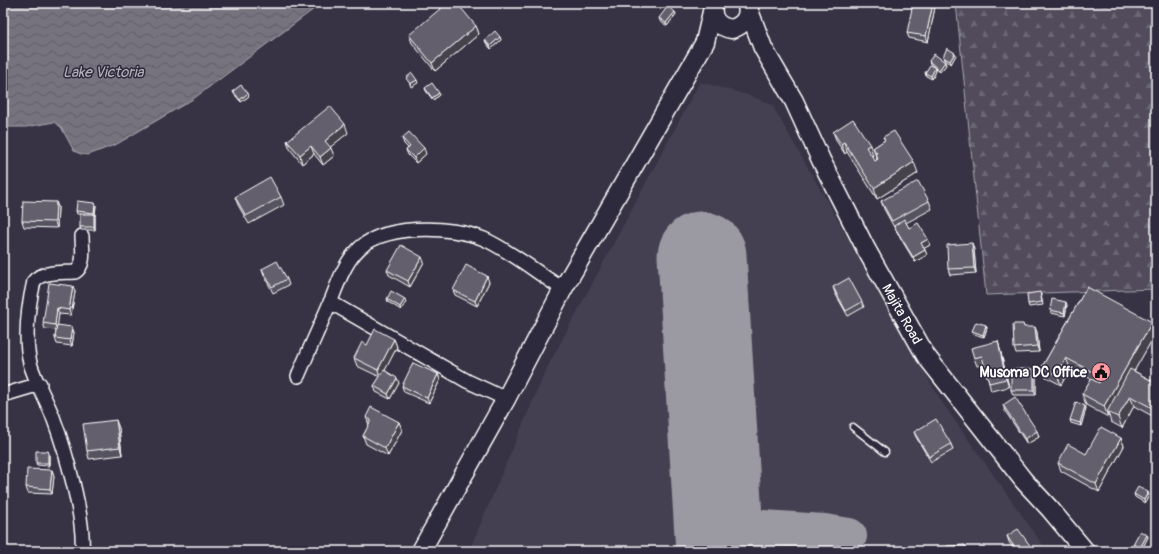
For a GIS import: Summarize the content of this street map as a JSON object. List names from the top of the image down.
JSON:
{
  "streets": {
    "main road": ["Majita Road"]
  },
  "water": ["Lake Victoria"],
  "places": {
    "public building": ["Musoma DC Office"]
  }
}
